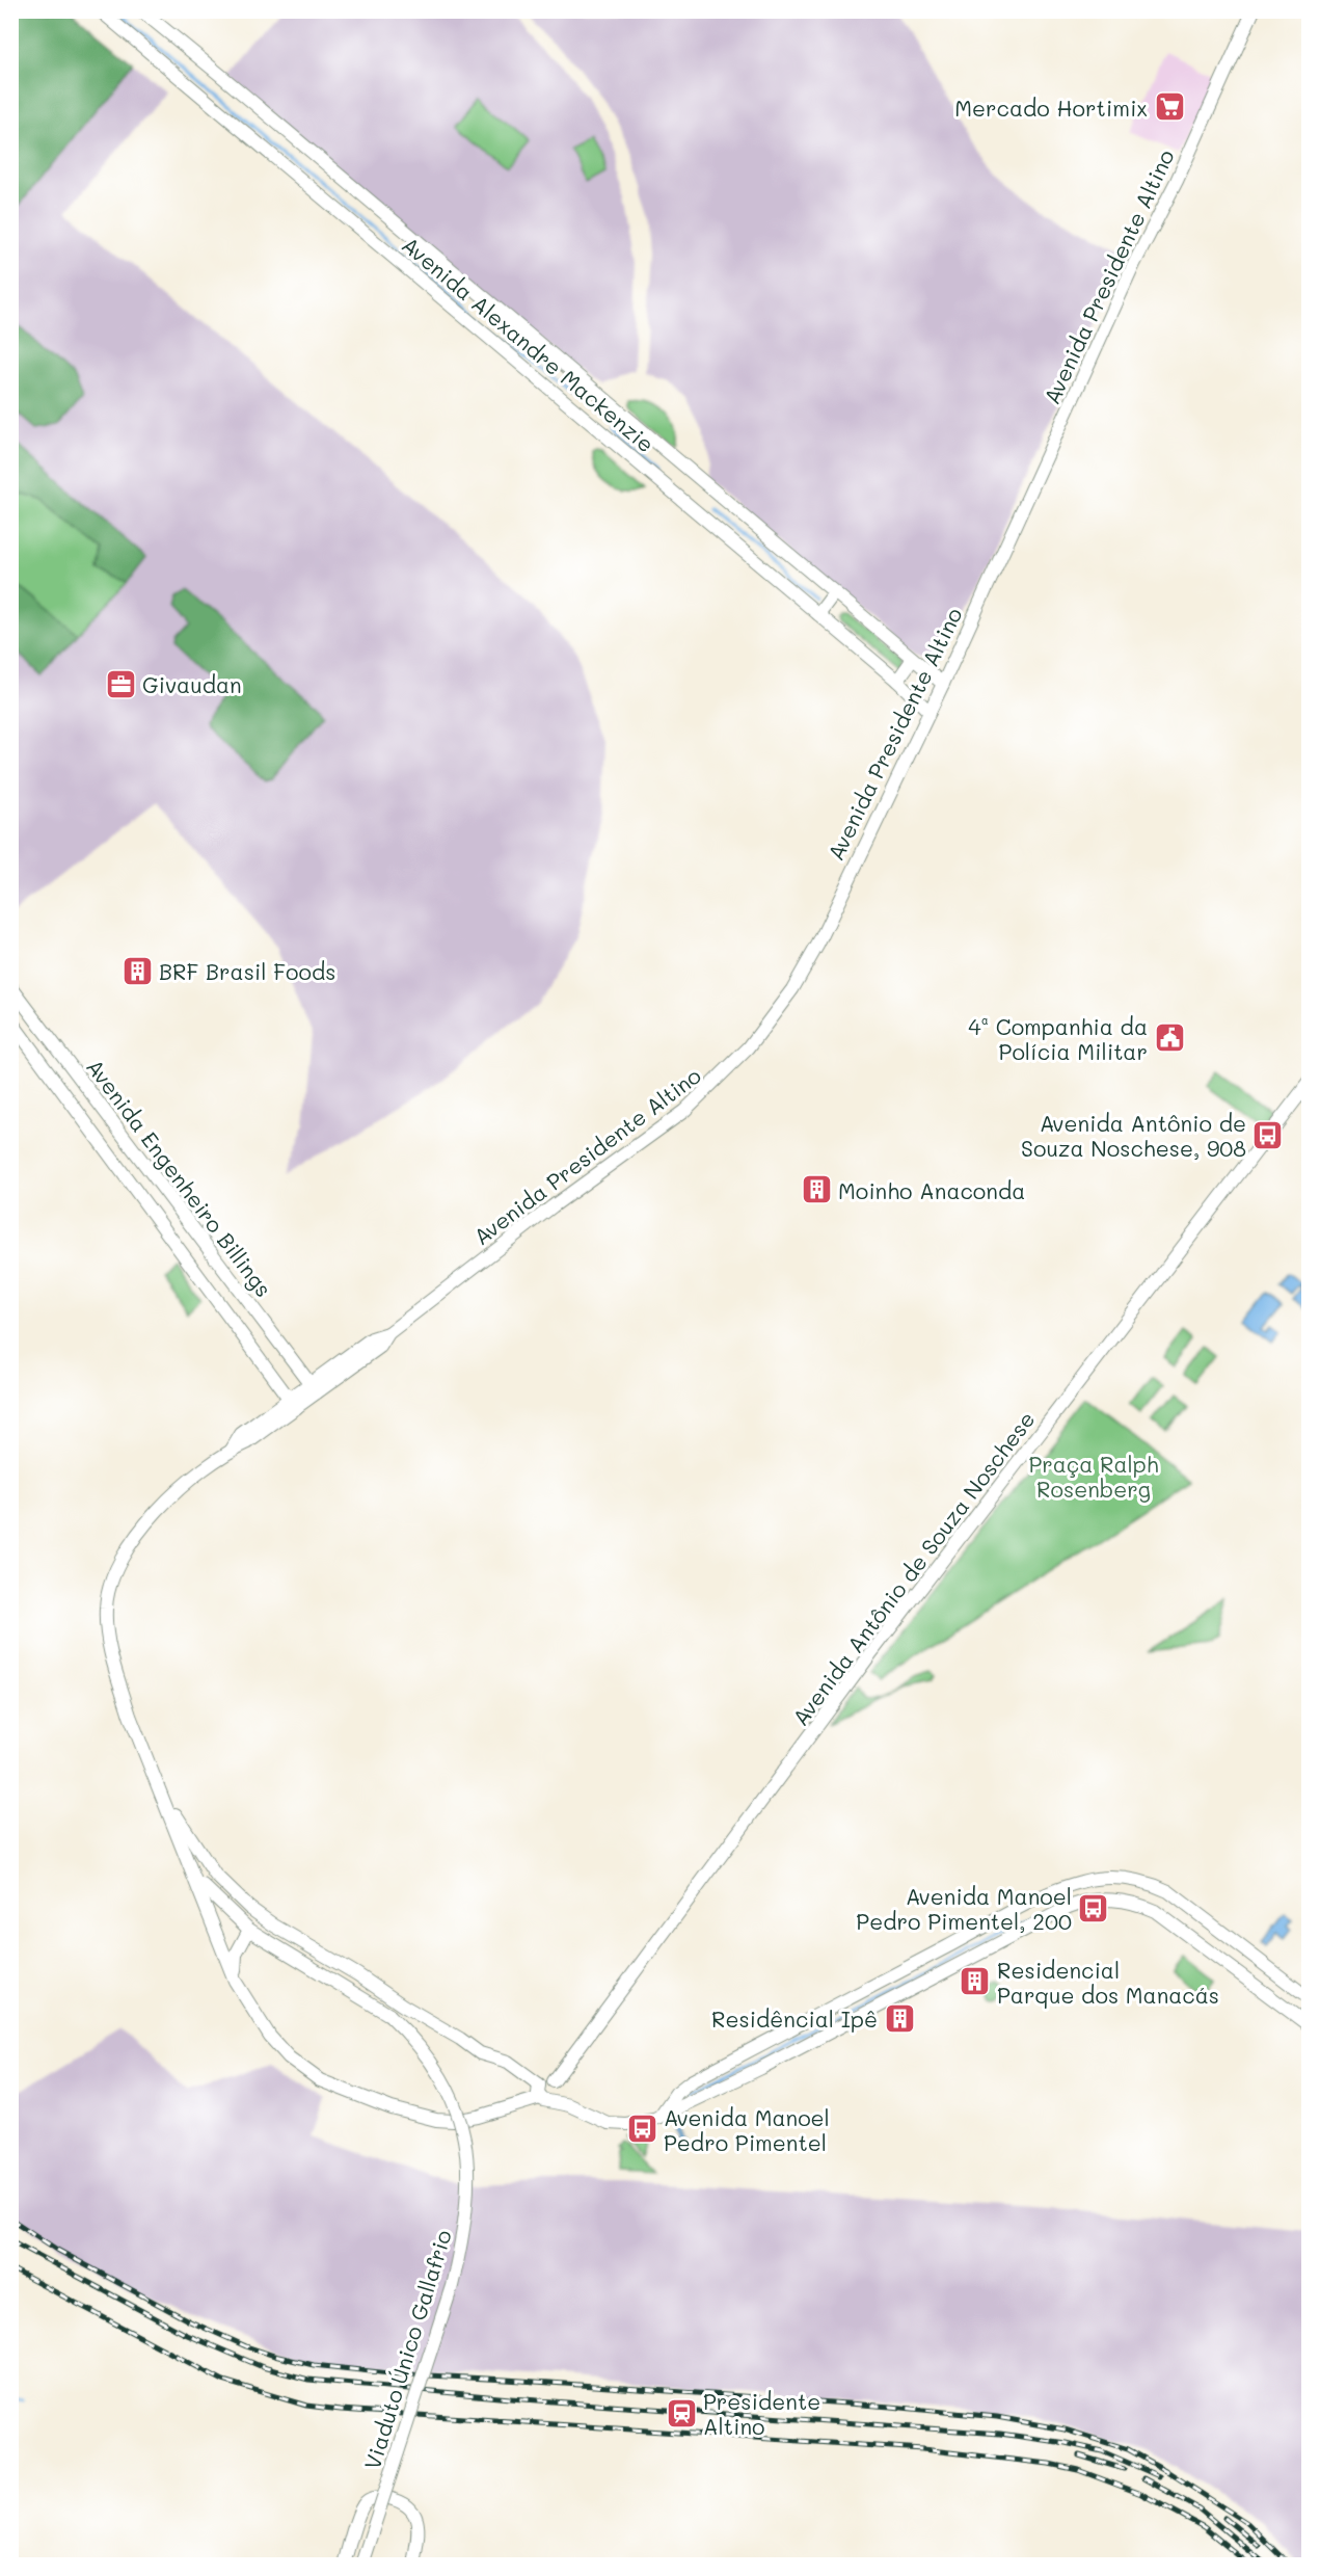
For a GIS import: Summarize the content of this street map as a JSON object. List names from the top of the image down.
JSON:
{
  "streets": {
    "main road": [
      "Avenida Presidente Altino",
      "Avenida Alexandre Mackenzie",
      "Avenida Engenheiro Billings",
      "Avenida Antônio de Souza Noschese",
      "Viaduto Único Gallafrio"
    ]
  },
  "crossings": [
    ["Avenida Presidente Altino", "Avenida Alexandre Mackenzie"],
    ["Avenida Presidente Altino", "Avenida Engenheiro Billings"],
    ["Avenida Presidente Altino", "Avenida Antônio de Souza Noschese"],
    ["Avenida Presidente Altino", "Viaduto Único Gallafrio"]
  ],
  "parks": ["Praça Ralph Rosenberg"],
  "places": {
    "supermarket": ["Mercado Hortimix"],
    "office": ["Givaudan"],
    "building": [
      "BRF Brasil Foods",
      "Moinho Anaconda",
      "Residencial Parque dos Manacás",
      "Residêncial Ipê"
    ],
    "public building": ["4ª Companhia da Polícia Militar"],
    "bus stop": ["Avenida Antônio de Souza Noschese, 908", "Avenida Manoel Pedro Pimentel, 200", "Avenida Manoel Pedro Pimentel"],
    "station": ["Presidente Altino"]
  }
}
